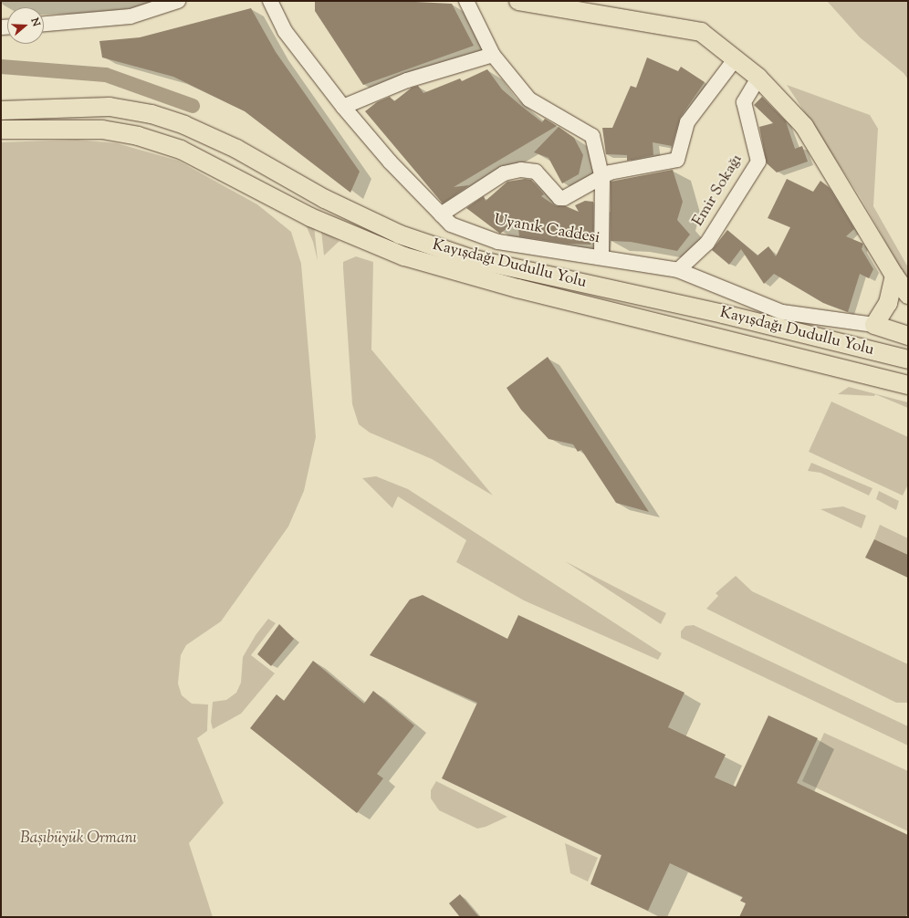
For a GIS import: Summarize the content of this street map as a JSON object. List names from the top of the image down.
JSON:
{
  "streets": {
    "main road": ["Kayışdağı Dudullu Yolu"],
    "street": ["Emir Sokağı", "Uyanık Caddesi"]
  },
  "crossings": [
    ["Emir Sokağı", "Uyanık Caddesi"]
  ],
  "parks": ["Başıbüyük Ormanı"],
  "north": "right"
}
